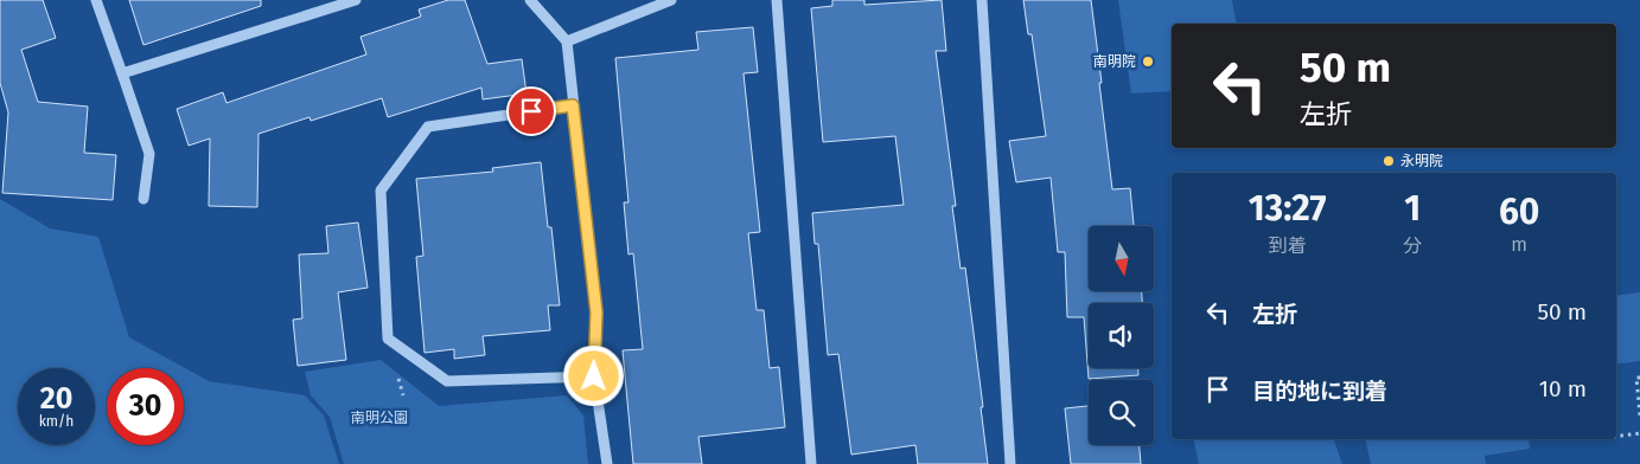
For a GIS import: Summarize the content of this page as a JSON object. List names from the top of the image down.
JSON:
{
  "parks": ["南明公園"],
  "places": ["南明院", "永明院"],
  "north": "bottom",
  "page": {
    "turn": ["50 m", "左折"],
    "eta": [
      "13:27",
      "到着",
      "1",
      "分",
      "60",
      "m"
    ],
    "list": [
      {
        "name": "左折",
        "value": "50 m"
      },
      {
        "name": "目的地に到着",
        "value": "10 m"
      }
    ],
    "speed": "20 km/h",
    "limit": "30"
  }
}
